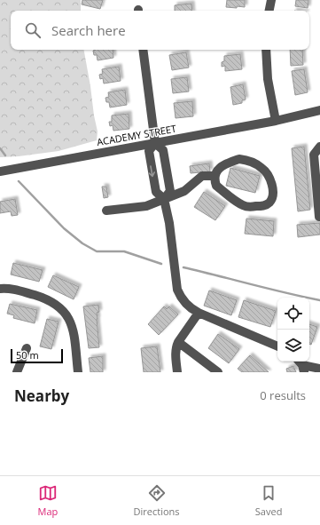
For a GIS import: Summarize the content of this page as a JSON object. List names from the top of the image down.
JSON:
{
  "streets": {
    "street": ["ACADEMY STREET"]
  },
  "scale_bar": "50 m",
  "page": {
    "search": "Search here",
    "scale": "50 m",
    "heading": ["Nearby", "0 results"],
    "nav": ["Map", "Directions", "Saved"]
  }
}
